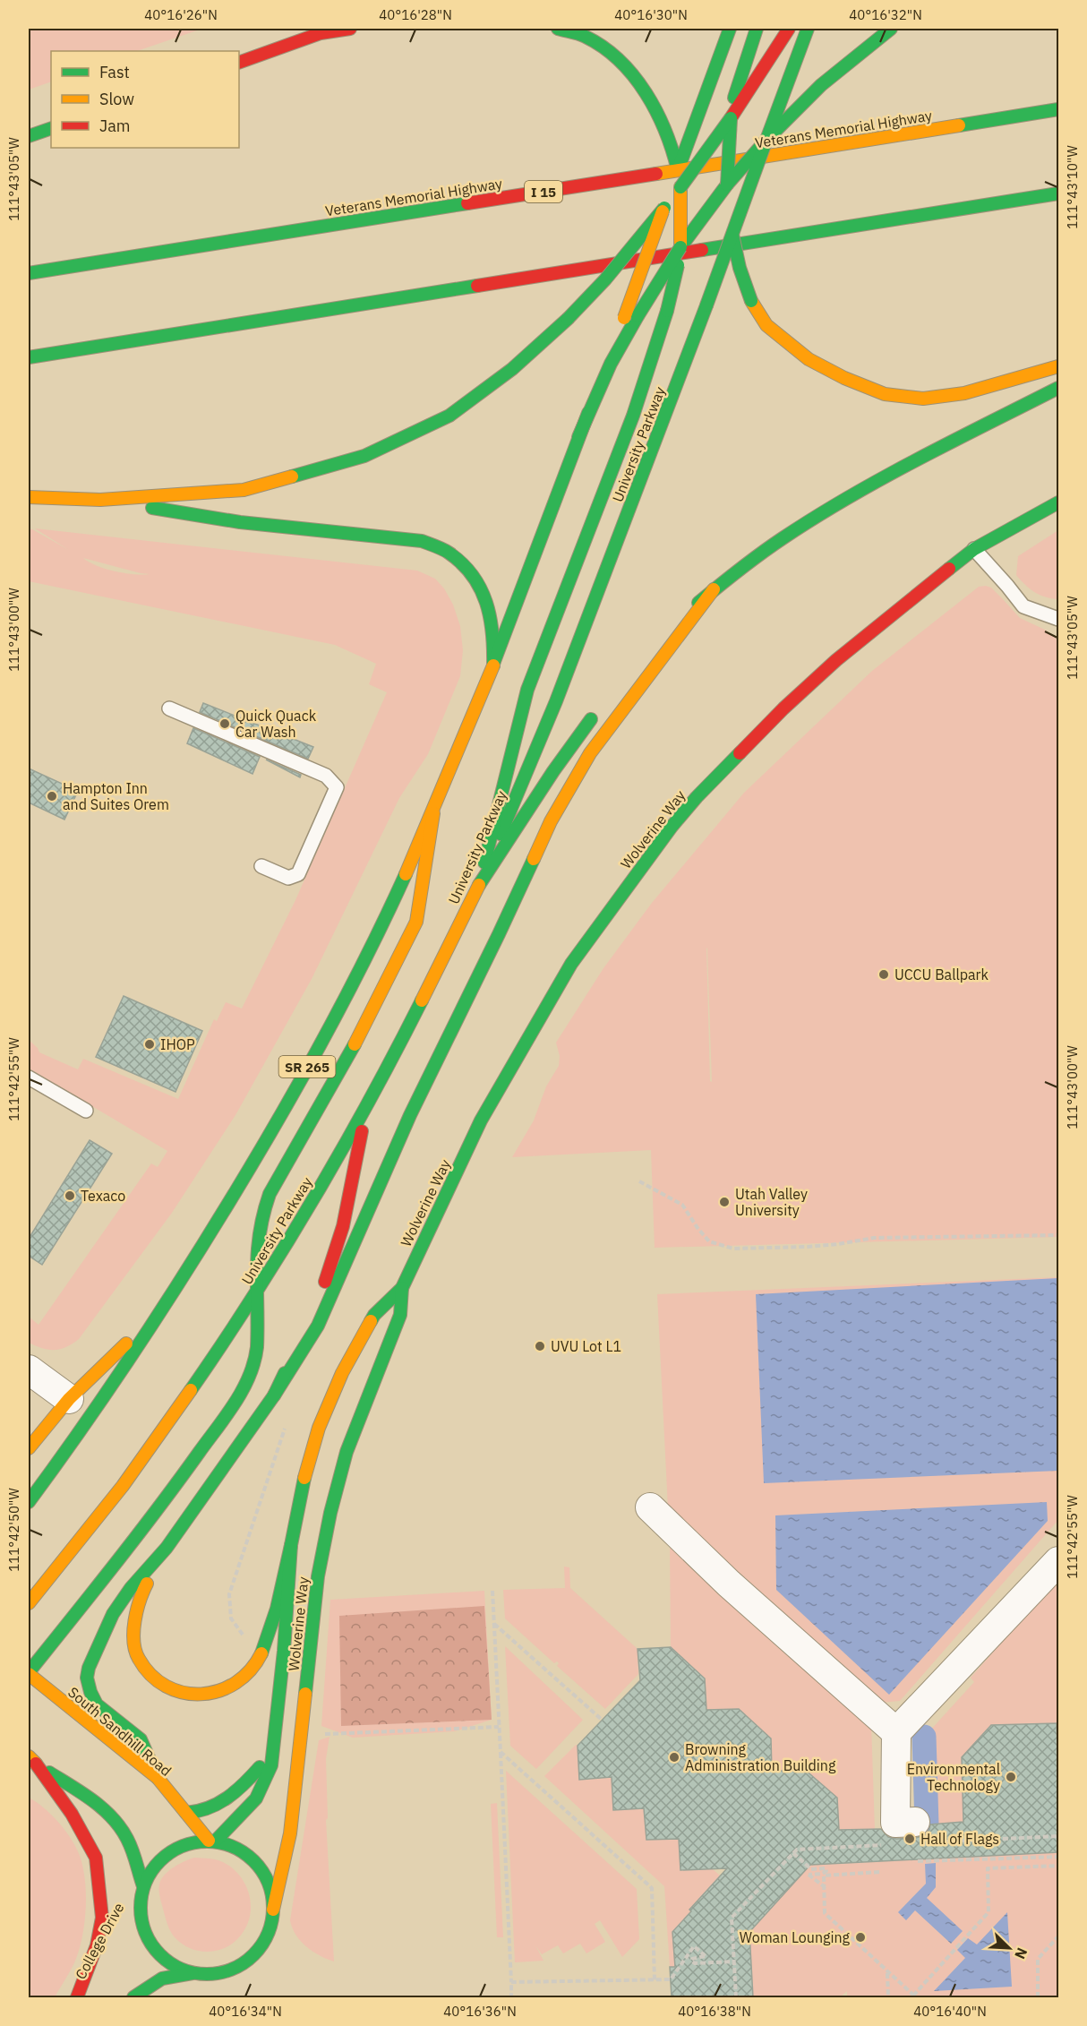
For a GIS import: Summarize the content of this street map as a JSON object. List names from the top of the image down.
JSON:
{
  "streets": {
    "main road": [
      "Veterans Memorial Highway",
      "I 15",
      "University Parkway",
      "Wolverine Way",
      "SR 265",
      "South Sandhill Road",
      "College Drive"
    ]
  },
  "crossings": [
    ["Wolverine Way", "South Sandhill Road"],
    ["Wolverine Way", "College Drive"],
    ["South Sandhill Road", "College Drive"]
  ],
  "places": [
    "Quick Quack Car Wash",
    "Hampton Inn and Suites Orem",
    "UCCU Ballpark",
    "IHOP",
    "Texaco",
    "Utah Valley University",
    "UVU Lot L1",
    "Browning Administration Building",
    "Environmental Technology",
    "Hall of Flags",
    "Woman Lounging"
  ],
  "legend": ["Fast", "Slow", "Jam"],
  "north": "bottom right",
  "coordinates": [
    "40°16'26\"N",
    "40°16'28\"N",
    "40°16'30\"N",
    "40°16'32\"N",
    "111°43'05\"W",
    "111°43'10\"W",
    "111°43'00\"W",
    "111°42'55\"W",
    "111°42'50\"W",
    "40°16'34\"N",
    "40°16'36\"N",
    "40°16'38\"N",
    "40°16'40\"N"
  ]
}
